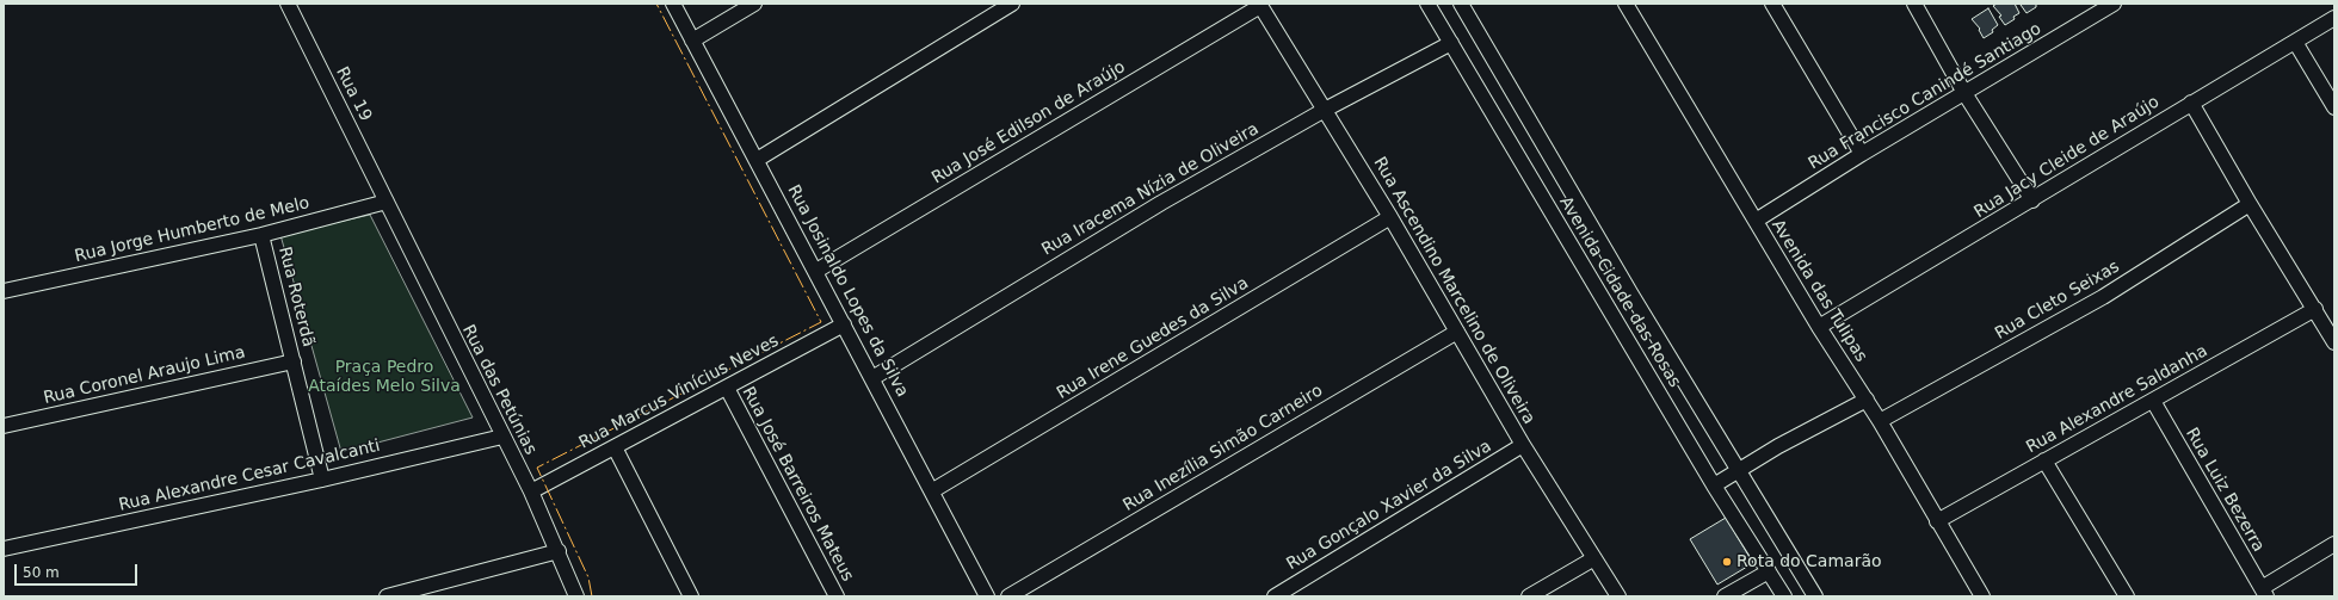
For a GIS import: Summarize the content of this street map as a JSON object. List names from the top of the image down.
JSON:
{
  "streets": {
    "street": [
      "Rua 19",
      "Rua Francisco Canindé Santiago",
      "Rua José Edilson de Araújo",
      "Rua Jacy Cleide de Araújo",
      "Rua Iracema Nízia de Oliveira",
      "Rua Jorge Humberto de Melo",
      "Rua Josinaldo Lopes da Silva",
      "Rua Ascendino Marcelino de Oliveira",
      "Avenida das Tulipas",
      "Avenida Cidade das Rosas",
      "Rua Roterdã",
      "Rua Cleto Seixas",
      "Rua Irene Guedes da Silva",
      "Rua Coronel Araujo Lima",
      "Rua das Petúnias",
      "Rua Marcus Vinícius Neves",
      "Rua Alexandre Saldanha",
      "Rua Inezília Simão Carneiro",
      "Rua Alexandre Cesar Cavalcanti",
      "Rua José Barreiros Mateus",
      "Rua Luiz Bezerra",
      "Rua Gonçalo Xavier da Silva"
    ]
  },
  "crossings": [
    ["Rua 19", "Rua Jorge Humberto de Melo"],
    ["Rua 19", "Rua das Petúnias"],
    ["Rua Francisco Canindé Santiago", "Avenida das Tulipas"],
    ["Rua José Edilson de Araújo", "Rua Josinaldo Lopes da Silva"],
    ["Rua José Edilson de Araújo", "Rua Ascendino Marcelino de Oliveira"],
    ["Rua Jacy Cleide de Araújo", "Avenida das Tulipas"],
    ["Rua Iracema Nízia de Oliveira", "Rua Josinaldo Lopes da Silva"],
    ["Rua Iracema Nízia de Oliveira", "Rua Ascendino Marcelino de Oliveira"],
    ["Rua Iracema Nízia de Oliveira", "Avenida Cidade das Rosas"],
    ["Rua Jorge Humberto de Melo", "Rua Roterdã"],
    ["Rua Jorge Humberto de Melo", "Rua das Petúnias"],
    ["Rua Josinaldo Lopes da Silva", "Rua Irene Guedes da Silva"],
    ["Rua Josinaldo Lopes da Silva", "Rua Marcus Vinícius Neves"],
    ["Rua Ascendino Marcelino de Oliveira", "Rua Irene Guedes da Silva"],
    ["Rua Ascendino Marcelino de Oliveira", "Rua Inezília Simão Carneiro"],
    ["Rua Ascendino Marcelino de Oliveira", "Rua Gonçalo Xavier da Silva"],
    ["Avenida das Tulipas", "Rua Cleto Seixas"],
    ["Avenida das Tulipas", "Rua Alexandre Saldanha"],
    ["Rua Roterdã", "Rua Coronel Araujo Lima"],
    ["Rua Roterdã", "Rua Alexandre Cesar Cavalcanti"],
    ["Rua das Petúnias", "Rua Marcus Vinícius Neves"],
    ["Rua das Petúnias", "Rua Alexandre Cesar Cavalcanti"],
    ["Rua Marcus Vinícius Neves", "Rua José Barreiros Mateus"],
    ["Rua Alexandre Saldanha", "Rua Luiz Bezerra"]
  ],
  "parks": ["Praça Pedro Ataídes Melo Silva"],
  "places": ["Rota do Camarão"],
  "scale_bar": "50 m"
}
